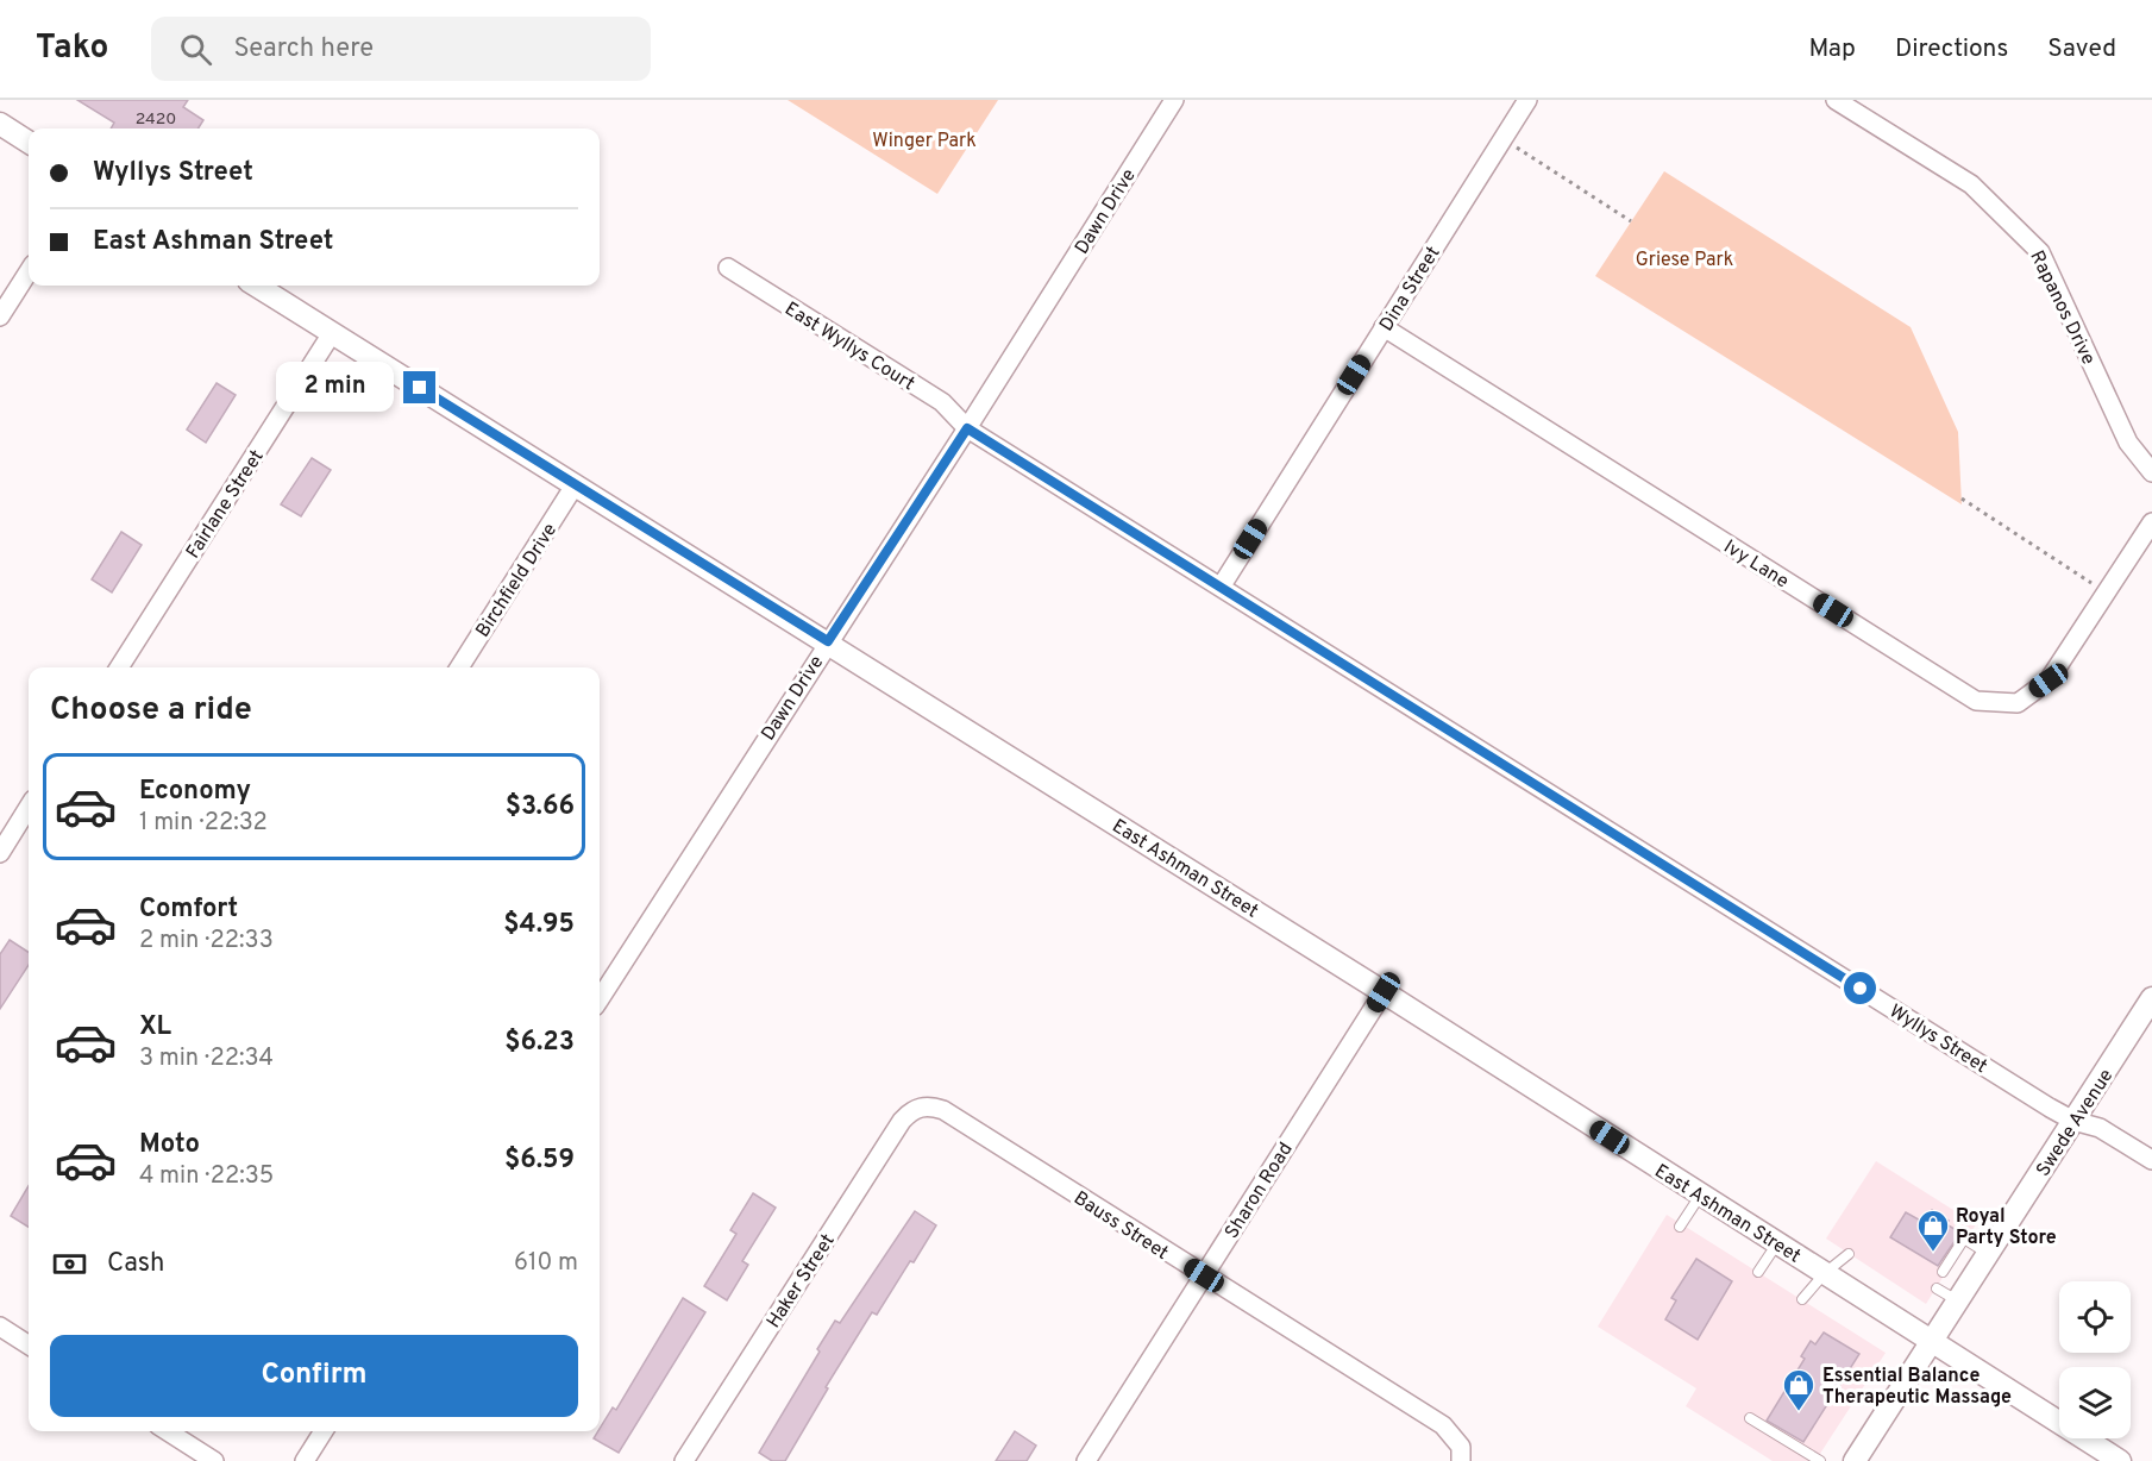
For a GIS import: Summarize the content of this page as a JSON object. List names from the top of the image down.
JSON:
{
  "streets": {
    "street": [
      "Dawn Drive",
      "Dina Street",
      "Rapanos Drive",
      "East Wyllys Court",
      "Fairlane Street",
      "Ivy Lane",
      "Birchfield Drive",
      "East Ashman Street",
      "Wyllys Street",
      "Swede Avenue",
      "Sharon Road",
      "Bauss Street",
      "Haker Street"
    ]
  },
  "crossings": [
    ["Dawn Drive", "East Wyllys Court"],
    ["Dawn Drive", "East Ashman Street"],
    ["Dawn Drive", "Wyllys Street"],
    ["Dina Street", "Ivy Lane"],
    ["Dina Street", "Wyllys Street"],
    ["East Wyllys Court", "Wyllys Street"],
    ["Fairlane Street", "East Ashman Street"],
    ["Birchfield Drive", "East Ashman Street"],
    ["East Ashman Street", "Swede Avenue"],
    ["East Ashman Street", "Sharon Road"],
    ["Wyllys Street", "Swede Avenue"],
    ["Sharon Road", "Bauss Street"],
    ["Bauss Street", "Haker Street"]
  ],
  "parks": ["Winger Park", "Griese Park"],
  "places": {
    "shop": ["Royal Party Store", "Essential Balance Therapeutic Massage"]
  },
  "house_numbers": ["2420"],
  "page": {
    "header": "Tako",
    "search": "Search here",
    "nav": ["Map", "Directions", "Saved"],
    "banner": ["Wyllys Street", "East Ashman Street"],
    "bubble": "2 min",
    "heading": "Choose a ride",
    "list": [
      {
        "name": "Economy",
        "note": "1 min · 22:32",
        "value": "$3.66"
      },
      {
        "name": "Comfort",
        "note": "2 min · 22:33",
        "value": "$4.95"
      },
      {
        "name": "XL",
        "note": "3 min · 22:34",
        "value": "$6.23"
      },
      {
        "name": "Moto",
        "note": "4 min · 22:35",
        "value": "$6.59"
      }
    ],
    "pay": ["Cash", "610 m"],
    "buttons": "Confirm"
  }
}
